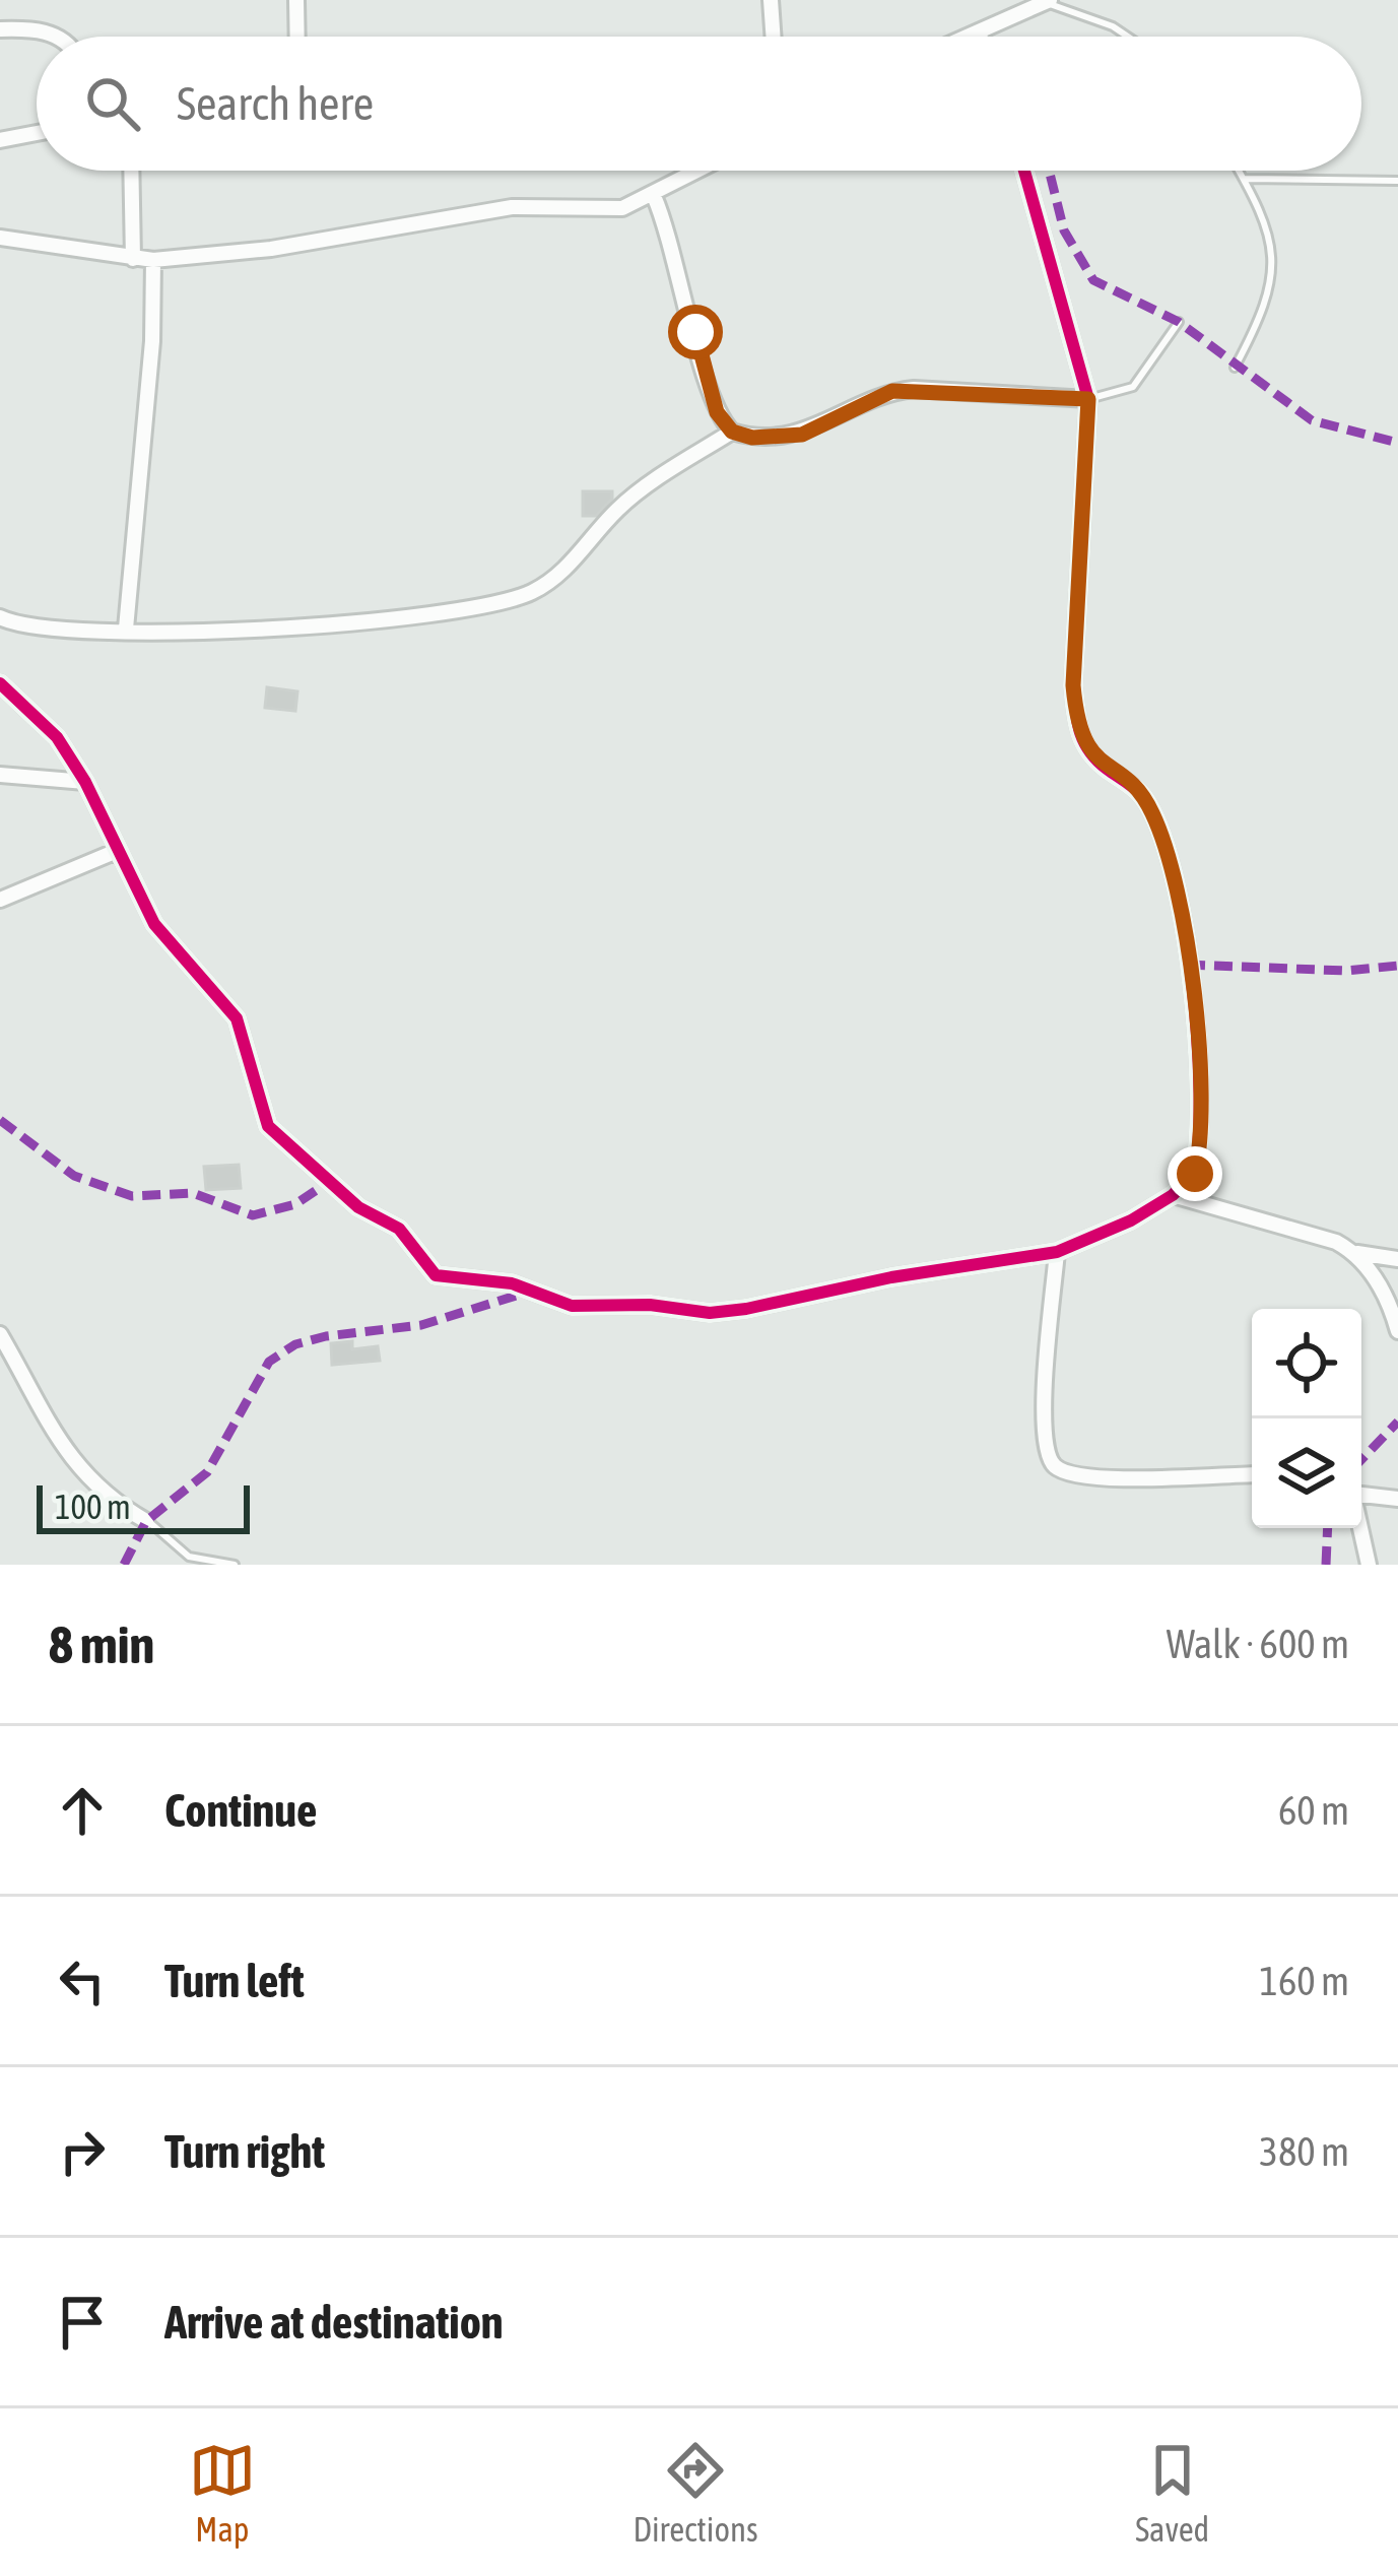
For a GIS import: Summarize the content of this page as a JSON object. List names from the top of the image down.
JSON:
{
  "scale_bar": "100 m",
  "page": {
    "search": "Search here",
    "scale": "100 m",
    "heading": ["8 min", "Walk · 600 m"],
    "list": [
      ["Continue", "60 m"],
      ["Turn left", "160 m"],
      ["Turn right", "380 m"],
      "Arrive at destination"
    ],
    "nav": ["Map", "Directions", "Saved"]
  }
}
